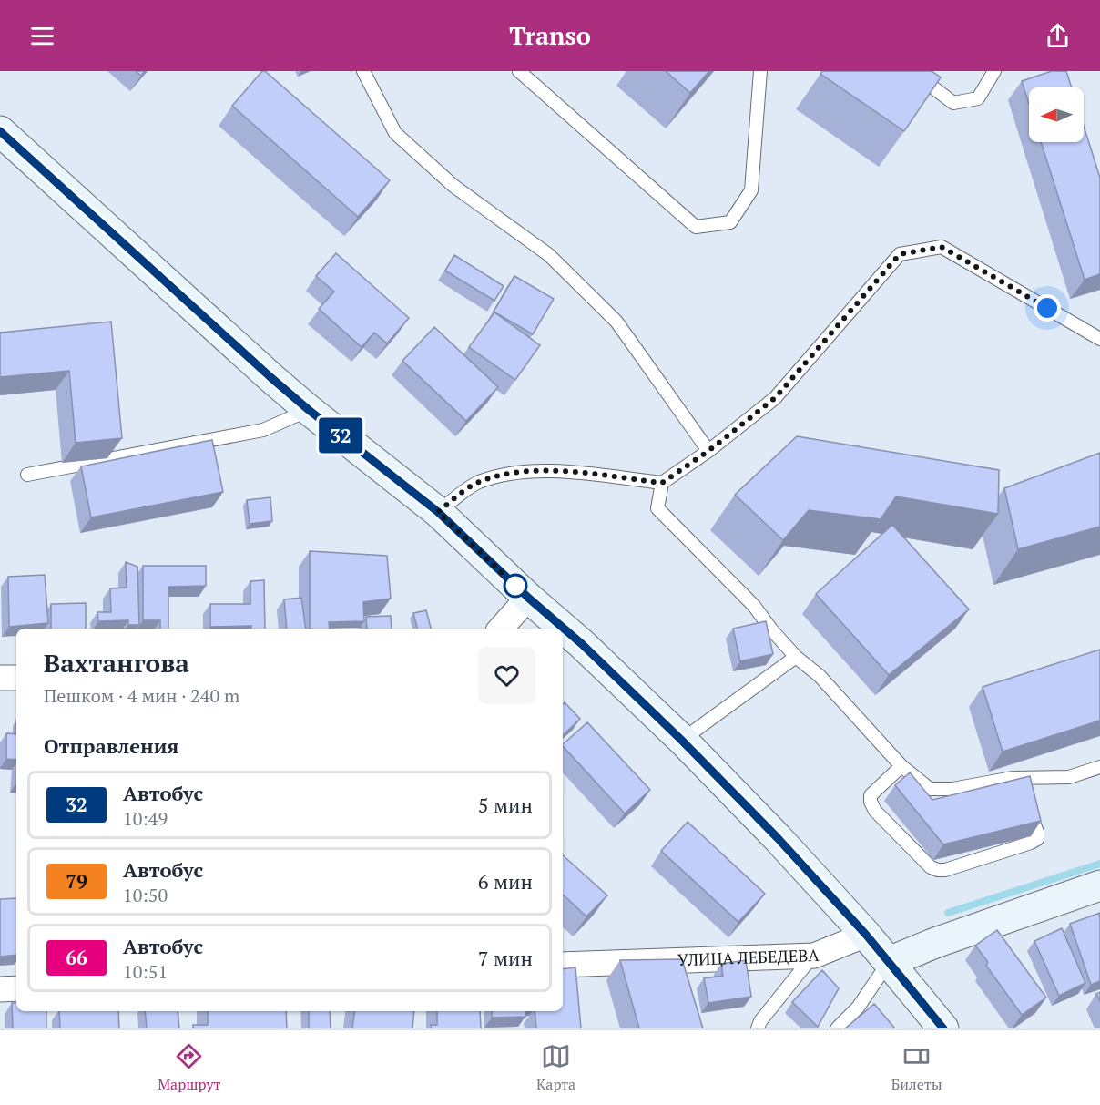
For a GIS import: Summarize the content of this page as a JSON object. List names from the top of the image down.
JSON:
{
  "streets": {
    "street": ["УЛИЦА ЛЕБЕДЕВА"]
  },
  "lines": ["bus line 32"],
  "north": "left",
  "page": {
    "header": "Transo",
    "on_map": "32",
    "heading": [
      ["Вахтангова", "Пешком · 4 мин · 240 m"],
      "Отправления"
    ],
    "list": [
      {
        "mark": "32",
        "name": "Автобус",
        "note": "10:49",
        "value": "5 мин"
      },
      {
        "mark": "79",
        "name": "Автобус",
        "note": "10:50",
        "value": "6 мин"
      },
      {
        "mark": "66",
        "name": "Автобус",
        "note": "10:51",
        "value": "7 мин"
      }
    ],
    "tabs": ["Маршрут", "Карта", "Билеты"]
  }
}
